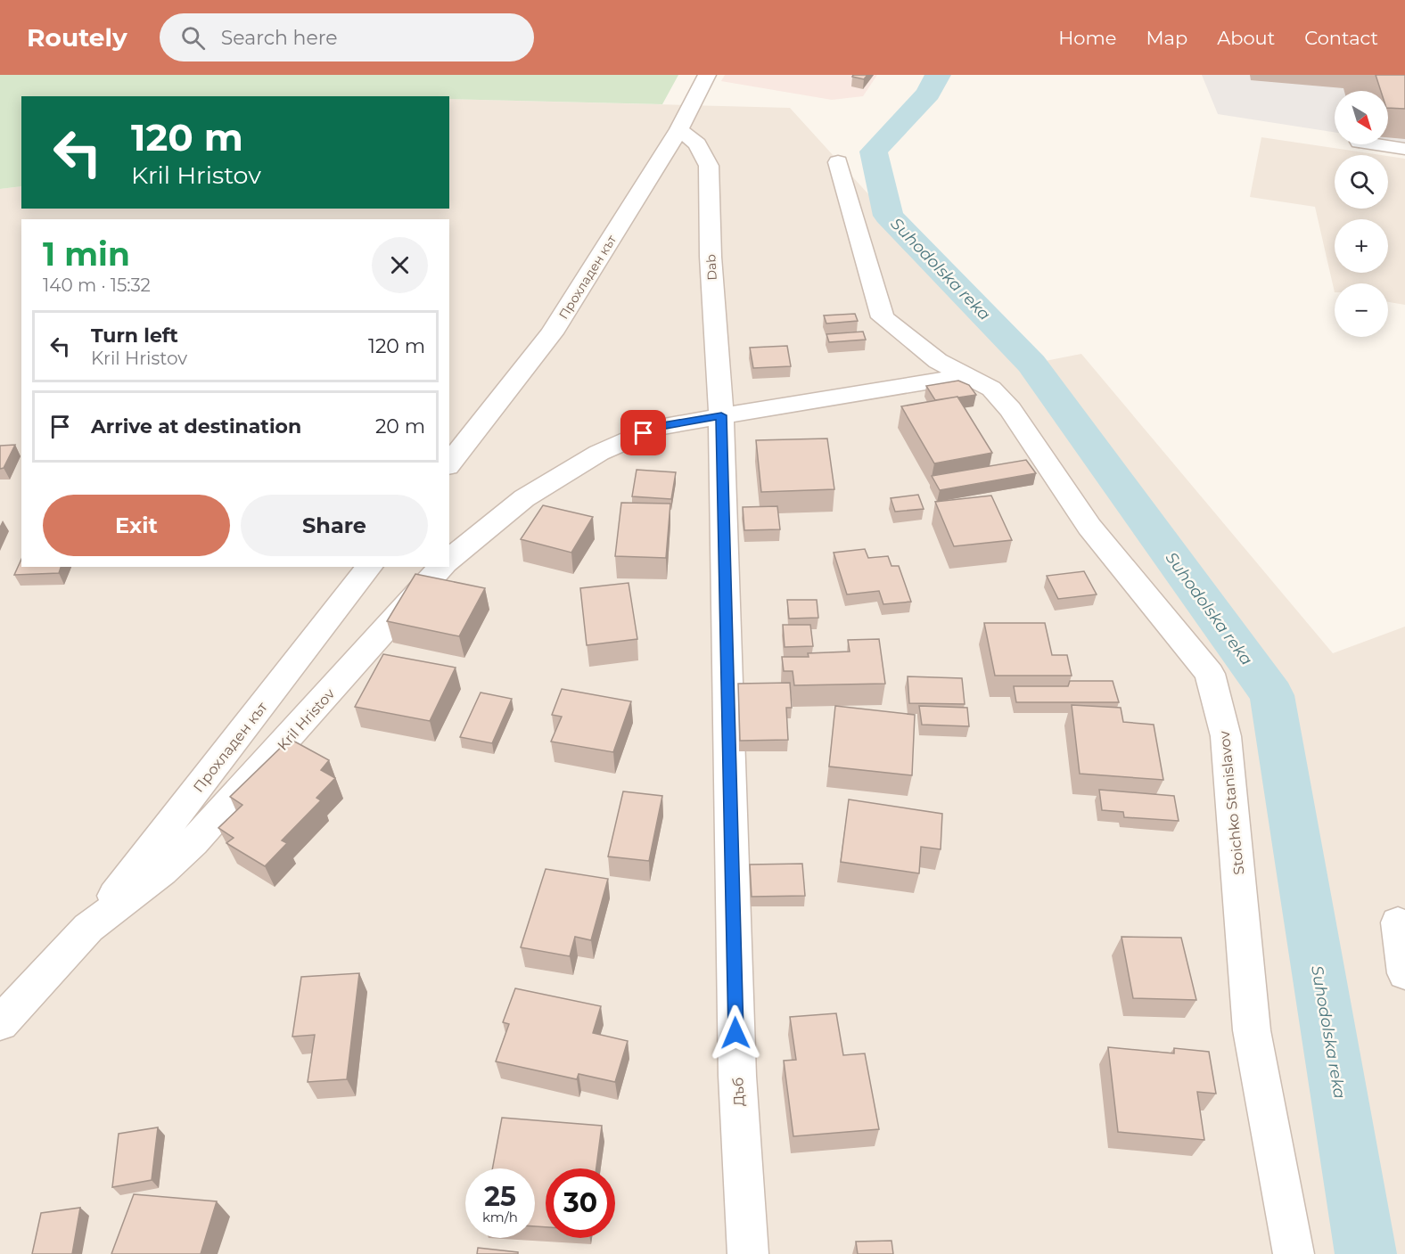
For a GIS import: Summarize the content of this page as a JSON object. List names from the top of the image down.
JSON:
{
  "streets": {
    "street": [
      "Dab",
      "Прохладен кът",
      "Kril Hristov",
      "Stoichko Stanislavov",
      "Дъб"
    ]
  },
  "crossings": [
    ["Dab", "Прохладен кът"],
    ["Dab", "Дъб"],
    ["Прохладен кът", "Kril Hristov"]
  ],
  "water": ["Suhodolska reka"],
  "north": "bottom right",
  "page": {
    "header": "Routely",
    "search": "Search here",
    "nav": [
      "Home",
      "Map",
      "About",
      "Contact"
    ],
    "map_buttons": ["+", "−"],
    "turn": ["120 m", "Kril Hristov"],
    "heading": ["1 min", "140 m · 15:32"],
    "list": [
      {
        "name": "Turn left",
        "note": "Kril Hristov",
        "value": "120 m"
      },
      {
        "name": "Arrive at destination",
        "value": "20 m"
      }
    ],
    "buttons": ["Exit", "Share"],
    "speed": "25 km/h",
    "limit": "30"
  }
}
